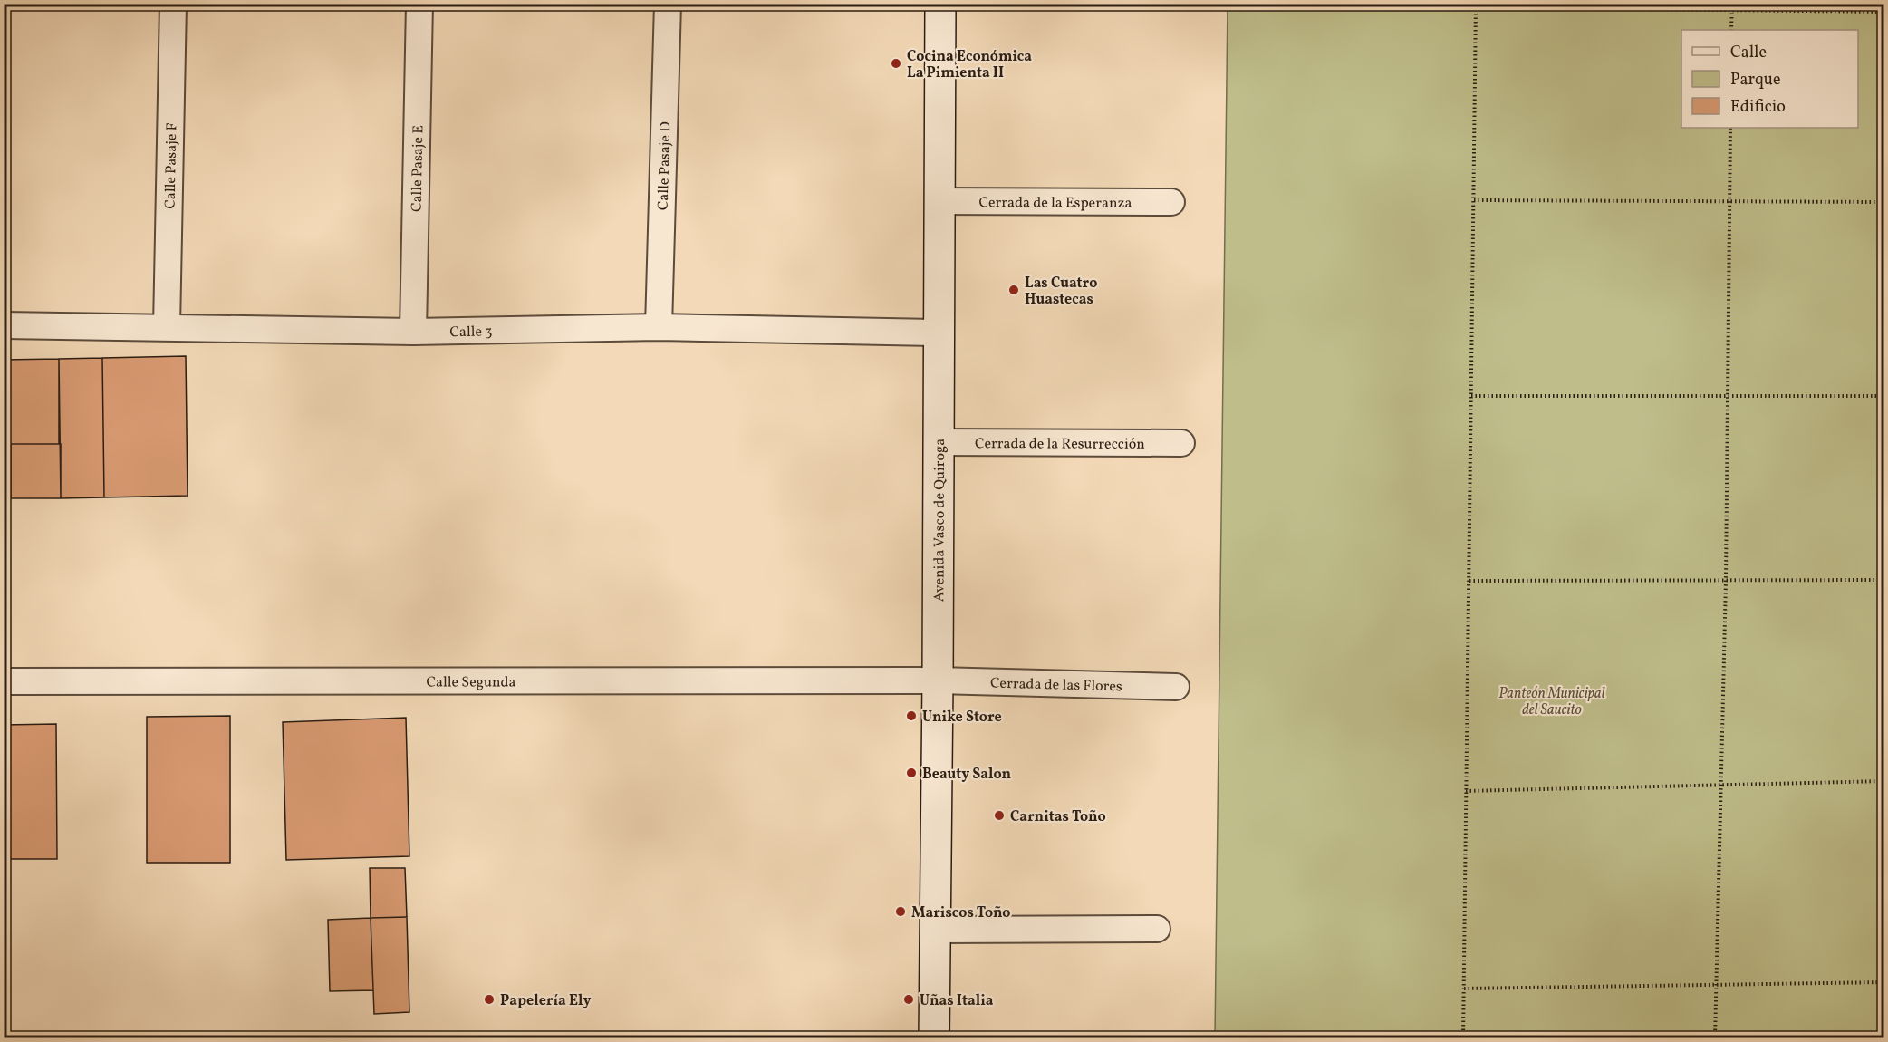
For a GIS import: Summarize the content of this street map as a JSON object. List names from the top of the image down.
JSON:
{
  "streets": {
    "main road": ["Avenida Vasco de Quiroga"],
    "street": [
      "Calle Pasaje F",
      "Calle Pasaje D",
      "Calle Pasaje E",
      "Cerrada de la Esperanza",
      "Calle 3",
      "Cerrada de la Resurrección",
      "Calle Segunda",
      "Cerrada de las Flores"
    ]
  },
  "crossings": [
    ["Calle Pasaje F", "Calle 3"],
    ["Calle Pasaje D", "Calle 3"],
    ["Calle Pasaje E", "Calle 3"],
    ["Cerrada de la Esperanza", "Avenida Vasco de Quiroga"],
    ["Calle 3", "Avenida Vasco de Quiroga"],
    ["Cerrada de la Resurrección", "Avenida Vasco de Quiroga"],
    ["Avenida Vasco de Quiroga", "Calle Segunda"],
    ["Avenida Vasco de Quiroga", "Cerrada de las Flores"],
    ["Calle Segunda", "Cerrada de las Flores"]
  ],
  "parks": ["Panteón Municipal del Saucito"],
  "places": [
    "Cocina Económica La Pimienta II",
    "Las Cuatro Huastecas",
    "Unike Store",
    "Beauty Salon",
    "Carnitas Toño",
    "Mariscos Toño",
    "Papelería Ely",
    "Uñas Italia"
  ],
  "legend": ["Calle", "Parque", "Edificio"]
}
